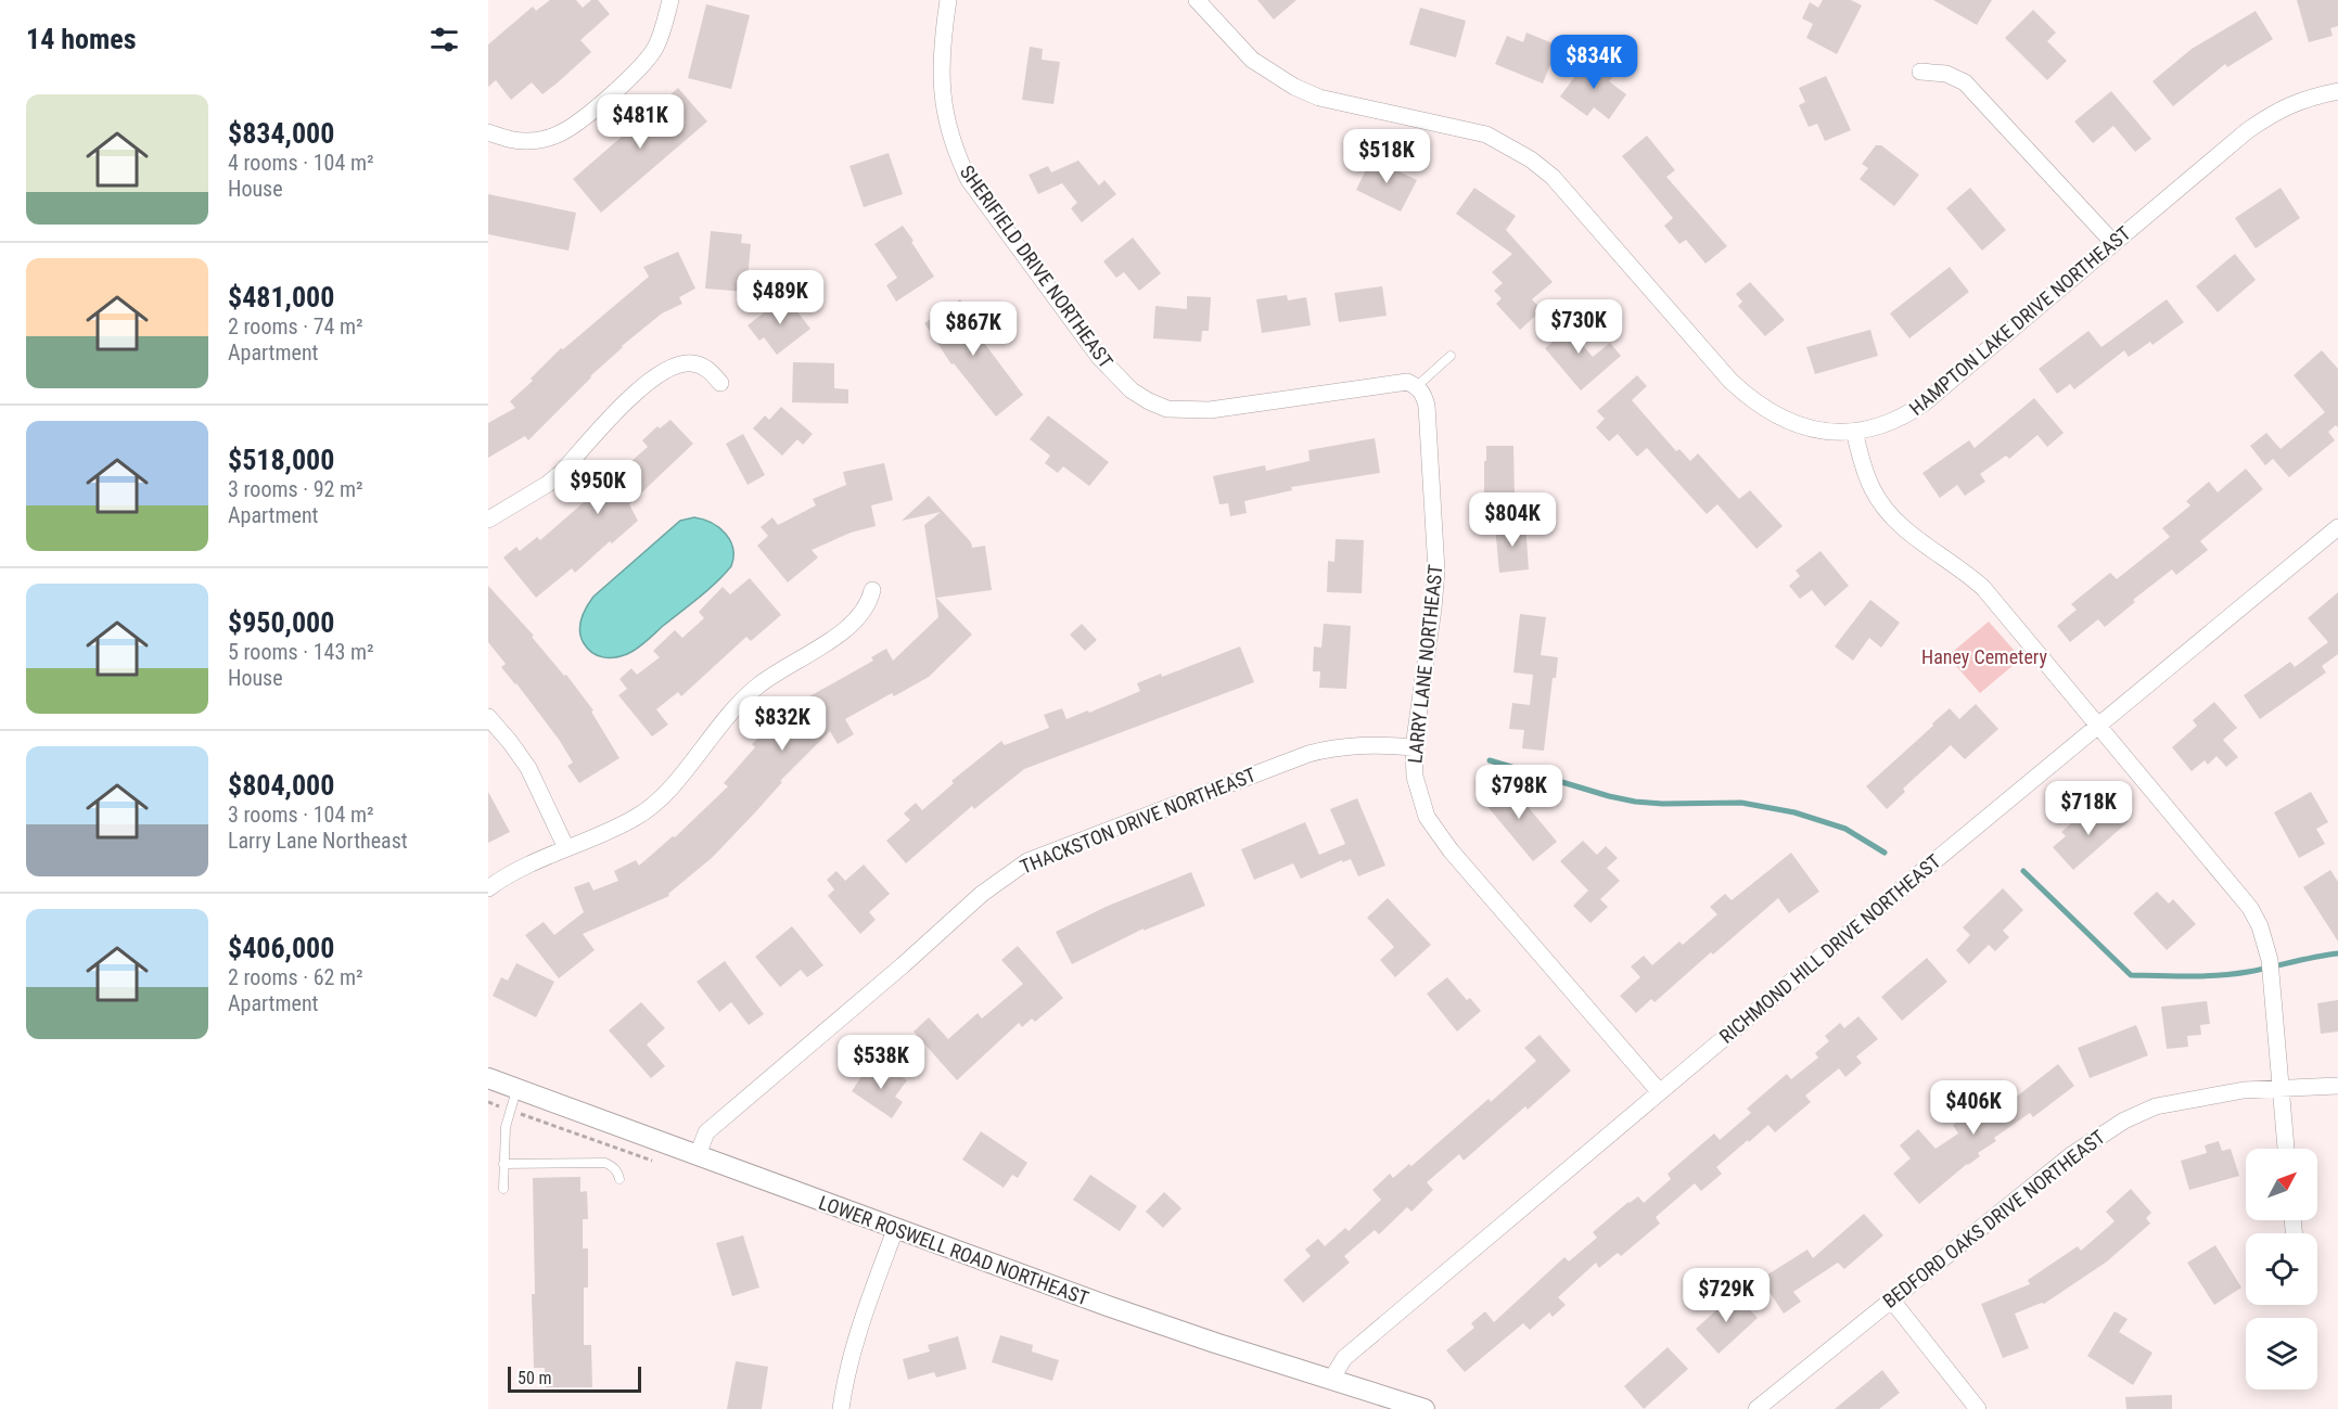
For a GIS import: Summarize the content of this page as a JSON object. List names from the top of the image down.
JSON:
{
  "streets": {
    "street": [
      "SHERIFIELD DRIVE NORTHEAST",
      "HAMPTON LAKE DRIVE NORTHEAST",
      "LARRY LANE NORTHEAST",
      "THACKSTON DRIVE NORTHEAST",
      "RICHMOND HILL DRIVE NORTHEAST",
      "BEDFORD OAKS DRIVE NORTHEAST",
      "LOWER ROSWELL ROAD NORTHEAST"
    ]
  },
  "crossings": [
    ["SHERIFIELD DRIVE NORTHEAST", "LARRY LANE NORTHEAST"],
    ["LARRY LANE NORTHEAST", "THACKSTON DRIVE NORTHEAST"],
    ["LARRY LANE NORTHEAST", "RICHMOND HILL DRIVE NORTHEAST"],
    ["THACKSTON DRIVE NORTHEAST", "LOWER ROSWELL ROAD NORTHEAST"],
    ["RICHMOND HILL DRIVE NORTHEAST", "LOWER ROSWELL ROAD NORTHEAST"]
  ],
  "parks": ["Haney Cemetery"],
  "scale_bar": "50 m",
  "north": "top right",
  "page": {
    "heading": "14 homes",
    "price": [
      "$834K",
      "$481K",
      "$518K",
      "$489K",
      "$730K",
      "$867K",
      "$950K",
      "$804K",
      "$832K",
      "$798K",
      "$718K",
      "$538K",
      "$406K",
      "$729K"
    ],
    "list": [
      {
        "name": "$834,000",
        "note": "4 rooms · 104 m² · House"
      },
      {
        "name": "$481,000",
        "note": "2 rooms · 74 m² · Apartment"
      },
      {
        "name": "$518,000",
        "note": "3 rooms · 92 m² · Apartment"
      },
      {
        "name": "$950,000",
        "note": "5 rooms · 143 m² · House"
      },
      {
        "name": "$804,000",
        "note": "3 rooms · 104 m² · Larry Lane Northeast"
      },
      {
        "name": "$406,000",
        "note": "2 rooms · 62 m² · Apartment"
      }
    ],
    "scale": "50 m"
  }
}
